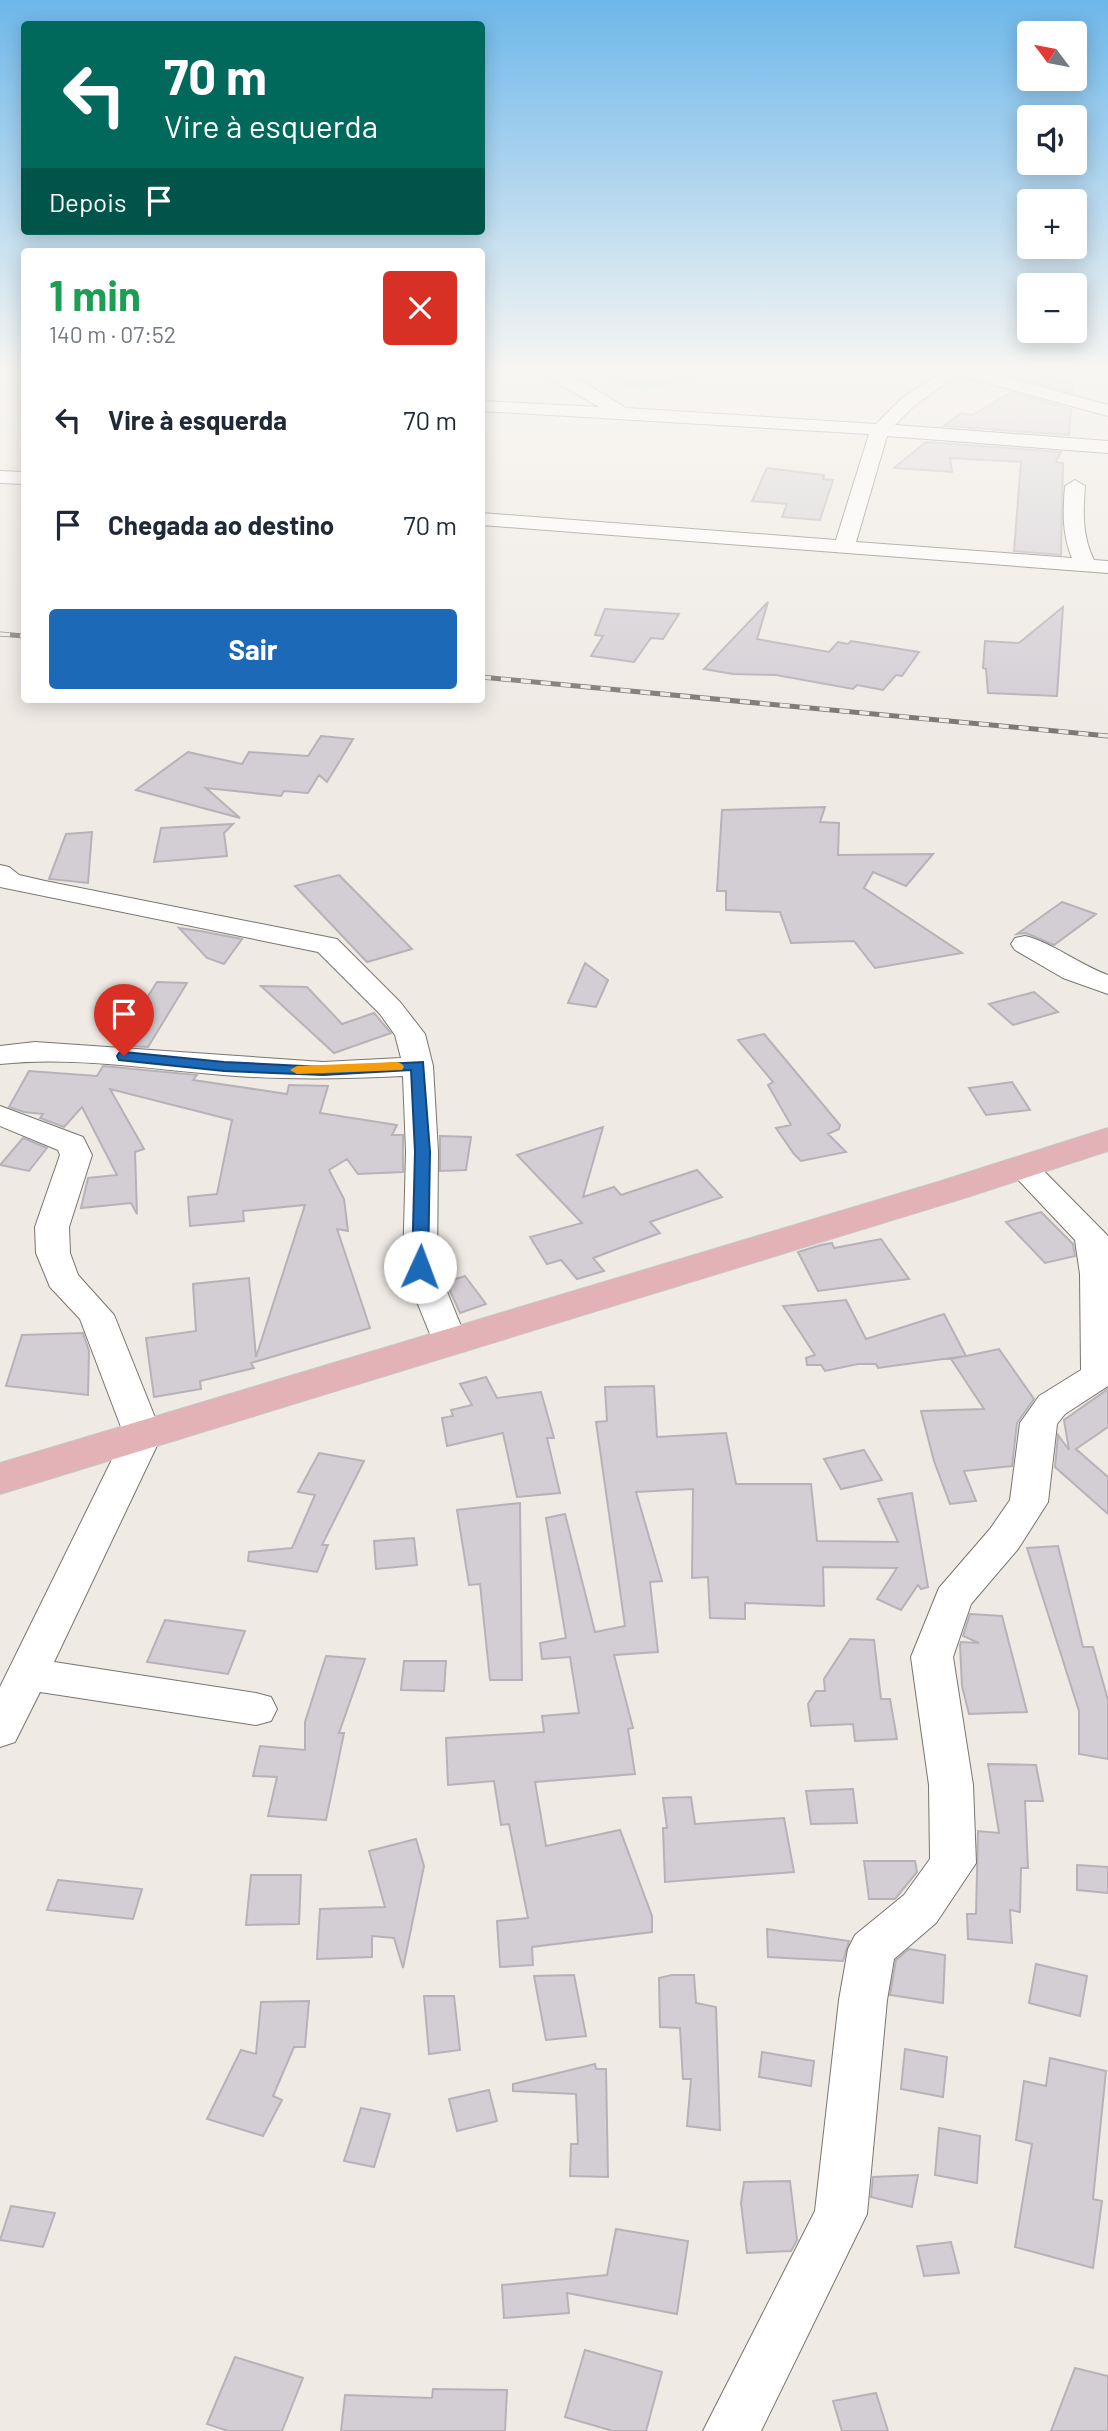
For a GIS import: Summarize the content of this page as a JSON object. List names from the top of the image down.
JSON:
{
  "north": "top left",
  "page": {
    "map_buttons": ["+", "−"],
    "turn": ["70 m", "Vire à esquerda"],
    "then": "Depois",
    "heading": ["1 min", "140 m · 07:52"],
    "list": [
      {
        "name": "Vire à esquerda",
        "value": "70 m"
      },
      {
        "name": "Chegada ao destino",
        "value": "70 m"
      }
    ],
    "buttons": "Sair"
  }
}
